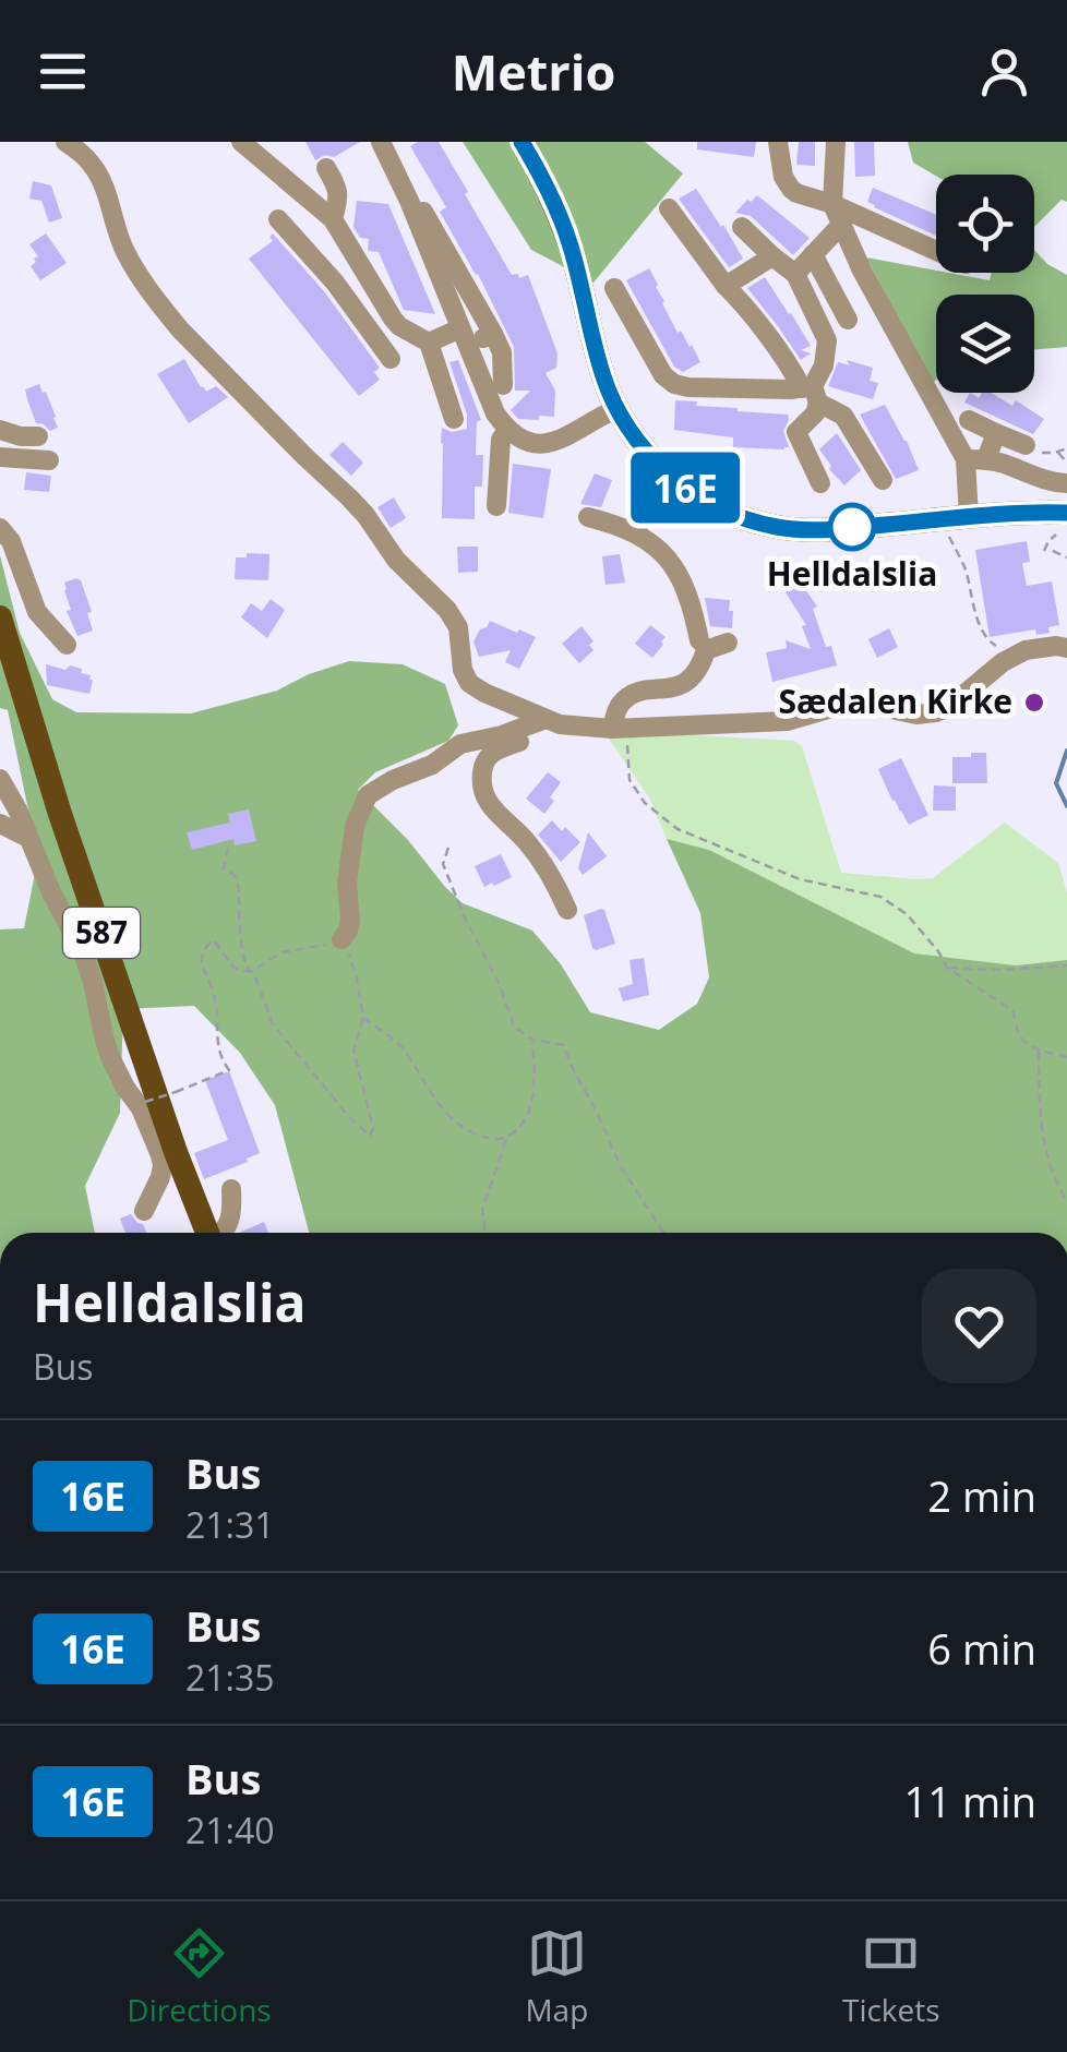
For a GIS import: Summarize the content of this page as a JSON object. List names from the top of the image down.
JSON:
{
  "streets": {
    "main road": ["587"]
  },
  "places": ["Helldalslia", "Sædalen Kirke"],
  "lines": ["bus line 16E"],
  "page": {
    "header": "Metrio",
    "on_map": "16E",
    "heading": ["Helldalslia", "Bus"],
    "list": [
      {
        "mark": "16E",
        "name": "Bus",
        "note": "21:31",
        "value": "2 min"
      },
      {
        "mark": "16E",
        "name": "Bus",
        "note": "21:35",
        "value": "6 min"
      },
      {
        "mark": "16E",
        "name": "Bus",
        "note": "21:40",
        "value": "11 min"
      }
    ],
    "tabs": ["Directions", "Map", "Tickets"]
  }
}
